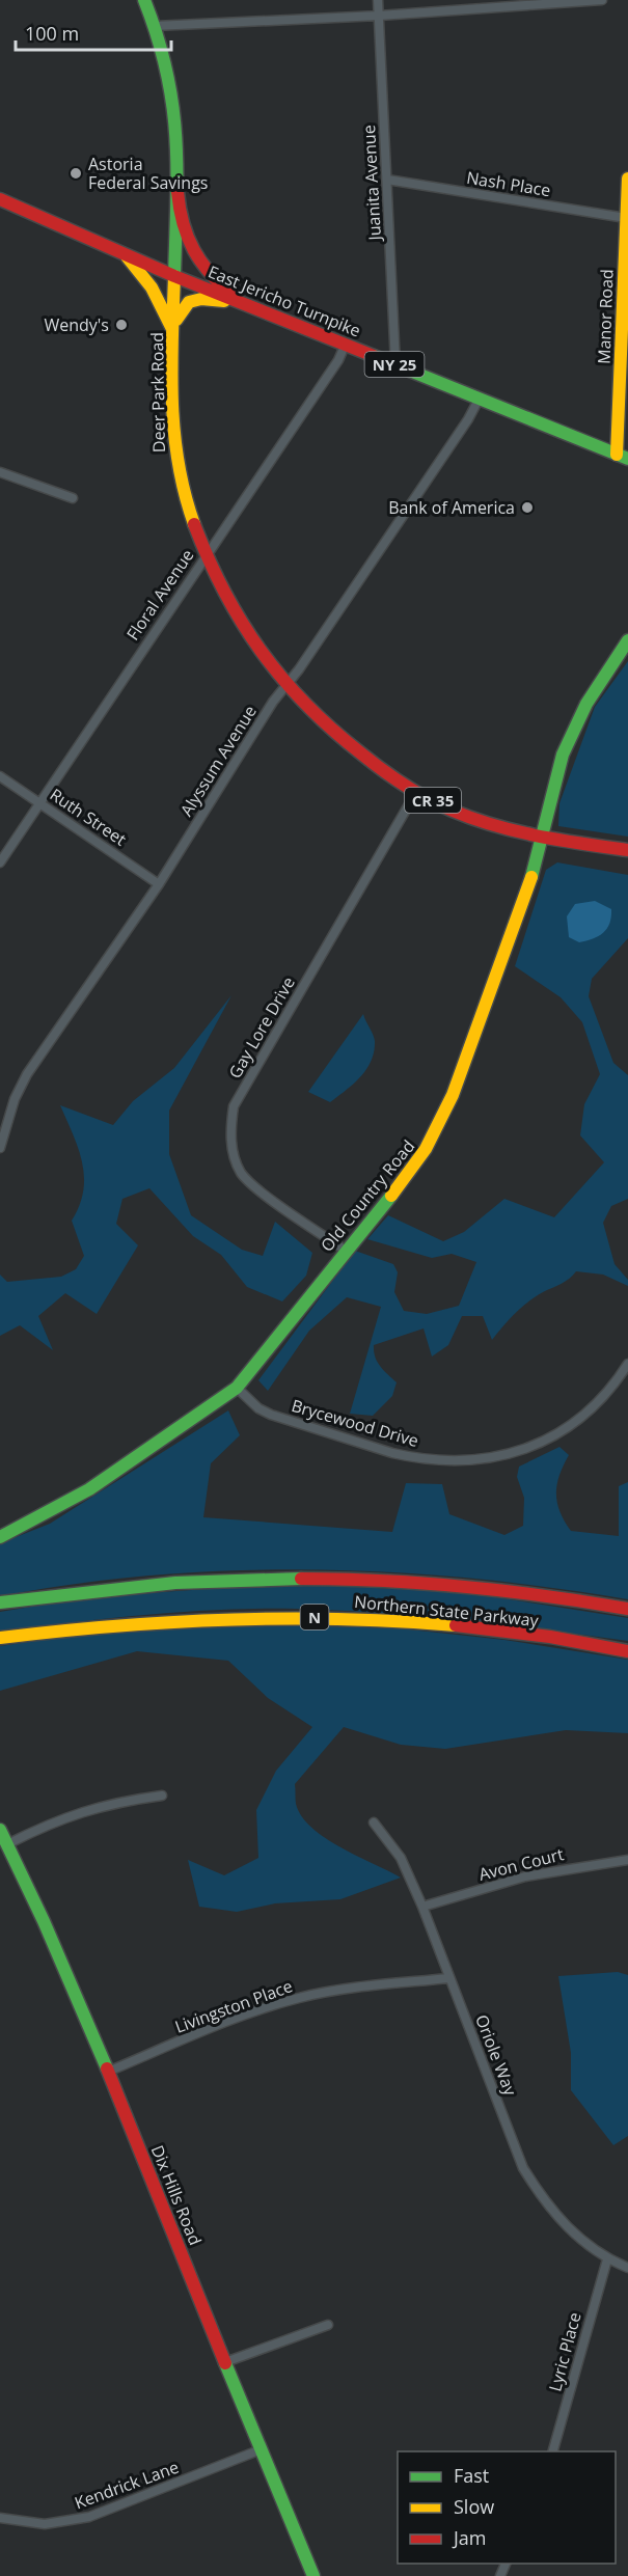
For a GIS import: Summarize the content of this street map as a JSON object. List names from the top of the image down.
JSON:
{
  "streets": {
    "main road": [
      "East Jericho Turnpike",
      "Manor Road",
      "NY 25",
      "Deer Park Road",
      "CR 35",
      "Old Country Road",
      "Northern State Parkway",
      "N",
      "Dix Hills Road"
    ],
    "street": [
      "Juanita Avenue",
      "Nash Place",
      "Floral Avenue",
      "Alyssum Avenue",
      "Ruth Street",
      "Gay Lore Drive",
      "Brycewood Drive",
      "Avon Court",
      "Livingston Place",
      "Oriole Way",
      "Lyric Place",
      "Kendrick Lane"
    ]
  },
  "crossings": [
    ["Juanita Avenue", "Nash Place"],
    ["Juanita Avenue", "East Jericho Turnpike"],
    ["Nash Place", "Manor Road"],
    ["East Jericho Turnpike", "Manor Road"],
    ["East Jericho Turnpike", "Deer Park Road"],
    ["East Jericho Turnpike", "Floral Avenue"],
    ["East Jericho Turnpike", "Alyssum Avenue"],
    ["East Jericho Turnpike", "CR 35"],
    ["Deer Park Road", "Floral Avenue"],
    ["Deer Park Road", "Alyssum Avenue"],
    ["Deer Park Road", "CR 35"],
    ["Deer Park Road", "Gay Lore Drive"],
    ["Deer Park Road", "Old Country Road"],
    ["Floral Avenue", "Ruth Street"],
    ["Alyssum Avenue", "Ruth Street"],
    ["Gay Lore Drive", "Old Country Road"],
    ["Old Country Road", "Brycewood Drive"],
    ["Avon Court", "Oriole Way"],
    ["Livingston Place", "Oriole Way"],
    ["Livingston Place", "Dix Hills Road"],
    ["Oriole Way", "Lyric Place"],
    ["Dix Hills Road", "Kendrick Lane"]
  ],
  "places": ["Astoria Federal Savings", "Wendy's", "Bank of America"],
  "legend": ["Fast", "Slow", "Jam"],
  "scale_bar": "100 m"
}
